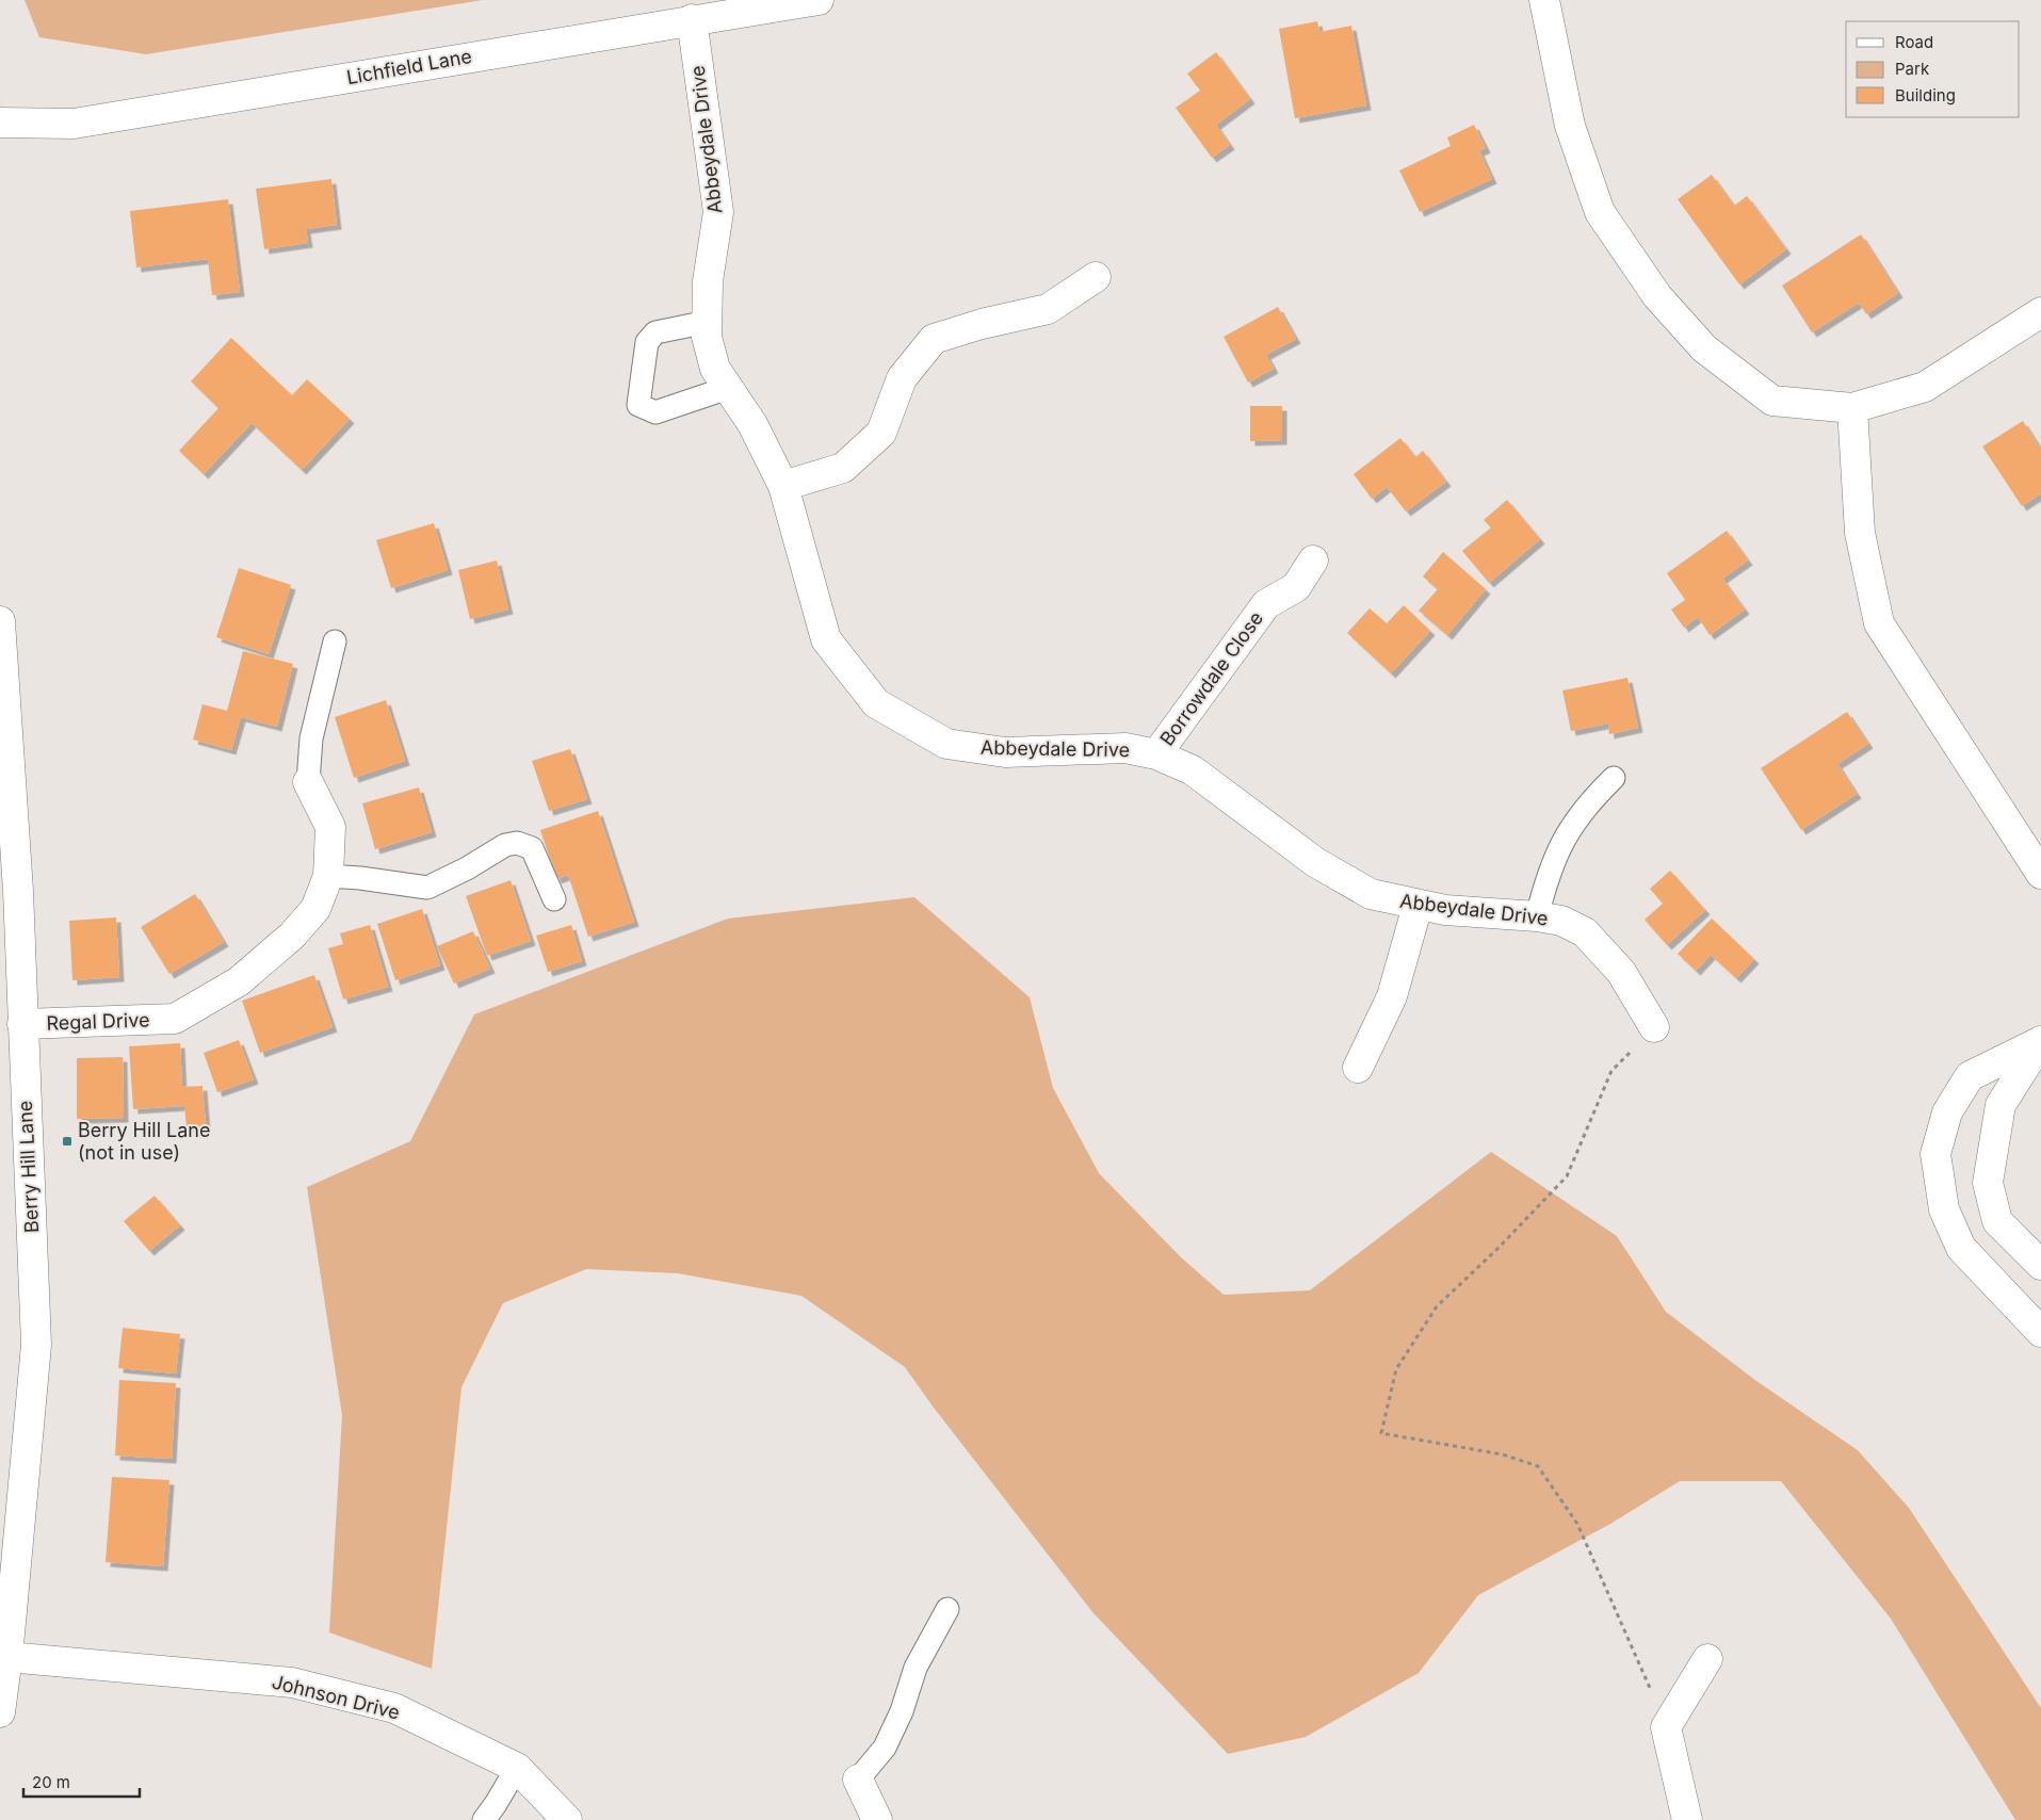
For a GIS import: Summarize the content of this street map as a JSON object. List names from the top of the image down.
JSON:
{
  "streets": {
    "street": [
      "Lichfield Lane",
      "Abbeydale Drive",
      "Borrowdale Close",
      "Regal Drive",
      "Berry Hill Lane",
      "Johnson Drive"
    ]
  },
  "crossings": [
    ["Lichfield Lane", "Abbeydale Drive"],
    ["Abbeydale Drive", "Borrowdale Close"],
    ["Regal Drive", "Berry Hill Lane"],
    ["Berry Hill Lane", "Johnson Drive"]
  ],
  "places": {
    "transit": ["Berry Hill Lane (not in use)"]
  },
  "legend": ["Road", "Park", "Building"],
  "scale_bar": "20 m"
}
